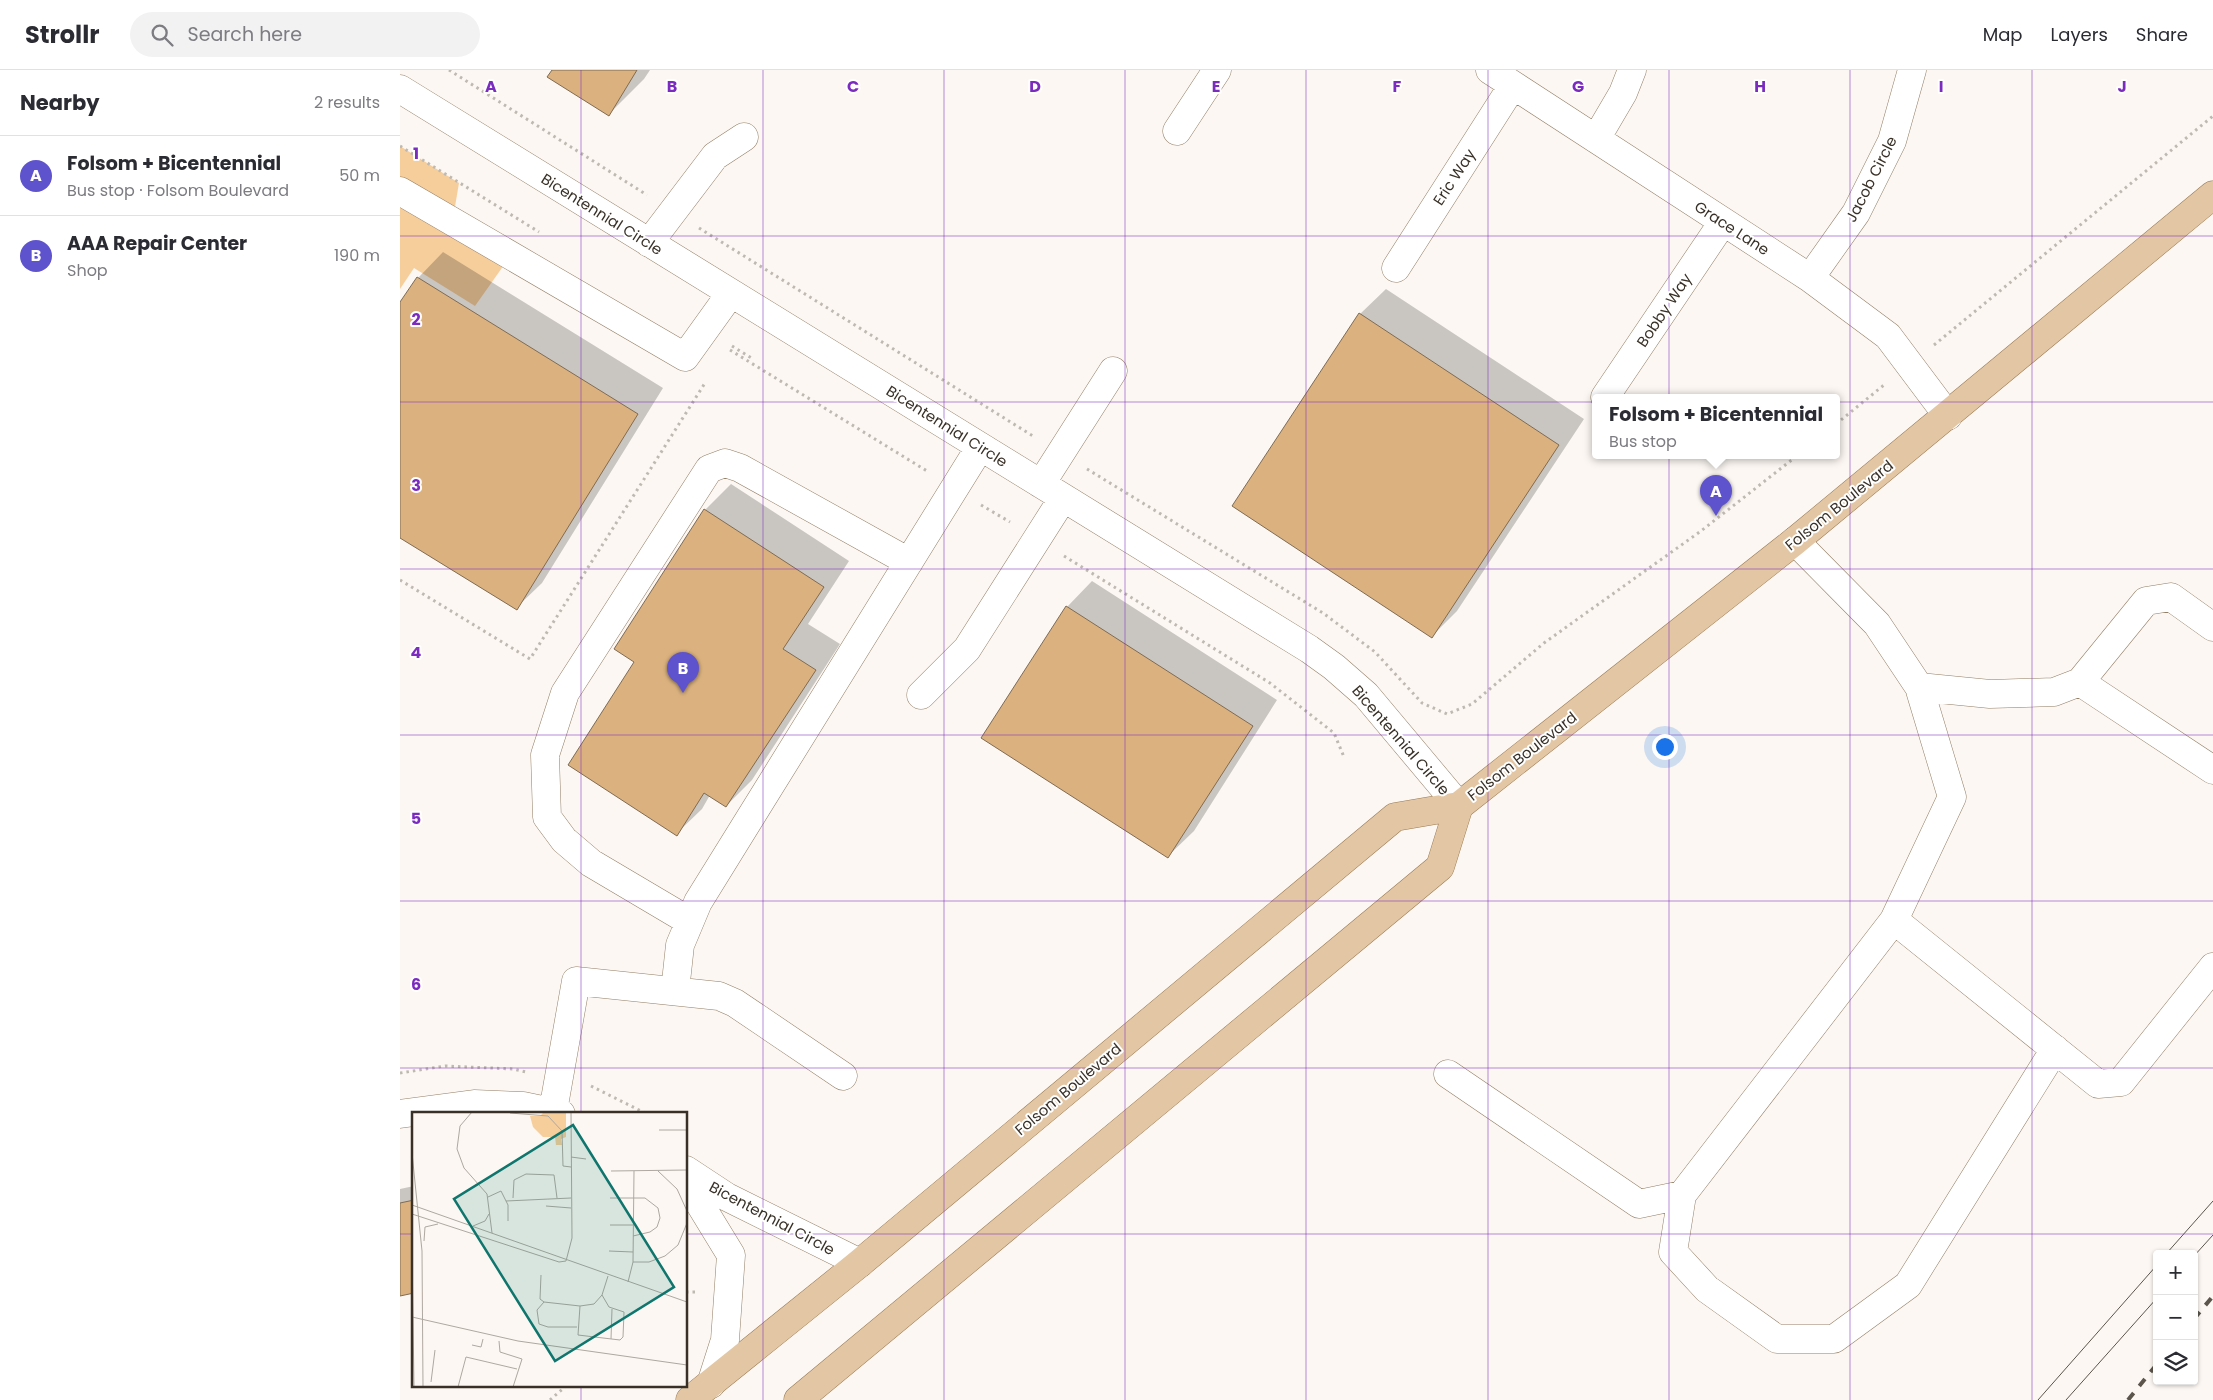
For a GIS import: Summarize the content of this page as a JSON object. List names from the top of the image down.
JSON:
{
  "streets": {
    "main road": ["Folsom Boulevard"],
    "street": [
      "Eric Way",
      "Jacob Circle",
      "Bicentennial Circle",
      "Grace Lane",
      "Bobby Way"
    ]
  },
  "crossings": [
    ["Eric Way", "Grace Lane"],
    ["Jacob Circle", "Grace Lane"],
    ["Bicentennial Circle", "Folsom Boulevard"],
    ["Grace Lane", "Bobby Way"],
    ["Grace Lane", "Folsom Boulevard"]
  ],
  "page": {
    "header": "Strollr",
    "search": "Search here",
    "nav": ["Map", "Layers", "Share"],
    "heading": ["Nearby", "2 results"],
    "list": [
      {
        "mark": "A",
        "name": "Folsom + Bicentennial",
        "note": "Bus stop · Folsom Boulevard",
        "value": "50 m"
      },
      {
        "mark": "B",
        "name": "AAA Repair Center",
        "note": "Shop",
        "value": "190 m"
      }
    ],
    "popup": ["Folsom + Bicentennial", "Bus stop"],
    "pins": ["A", "B"],
    "map_buttons": ["+", "−"]
  },
  "grid": {
    "columns": [
      "A",
      "B",
      "C",
      "D",
      "E",
      "F",
      "G",
      "H",
      "I",
      "J"
    ],
    "rows": [
      "1",
      "2",
      "3",
      "4",
      "5",
      "6"
    ]
  }
}
